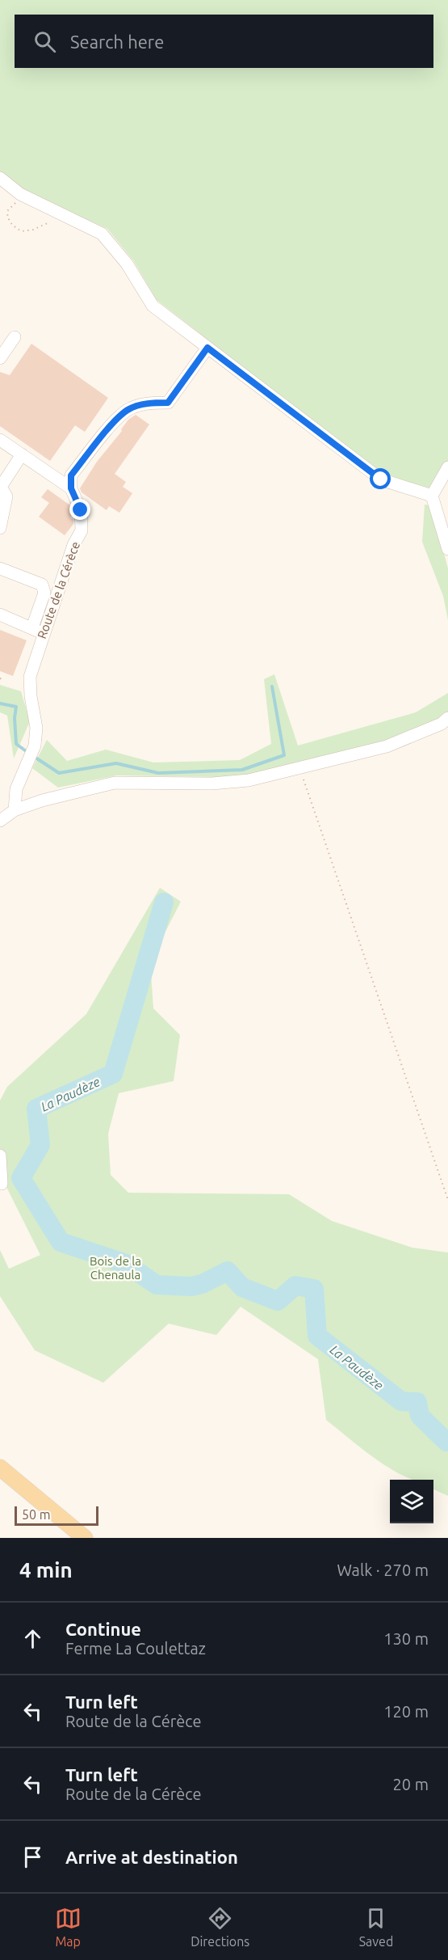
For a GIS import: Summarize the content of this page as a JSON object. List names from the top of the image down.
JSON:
{
  "streets": {
    "street": ["Route de la Cérèce"]
  },
  "water": ["La Paudèze"],
  "parks": ["Bois de la Chenaula"],
  "scale_bar": "50 m",
  "page": {
    "search": "Search here",
    "scale": "50 m",
    "heading": ["4 min", "Walk · 270 m"],
    "list": [
      ["Continue", "Ferme La Coulettaz", "130 m"],
      ["Turn left", "Route de la Cérèce", "120 m"],
      ["Turn left", "Route de la Cérèce", "20 m"],
      "Arrive at destination"
    ],
    "nav": ["Map", "Directions", "Saved"]
  }
}
